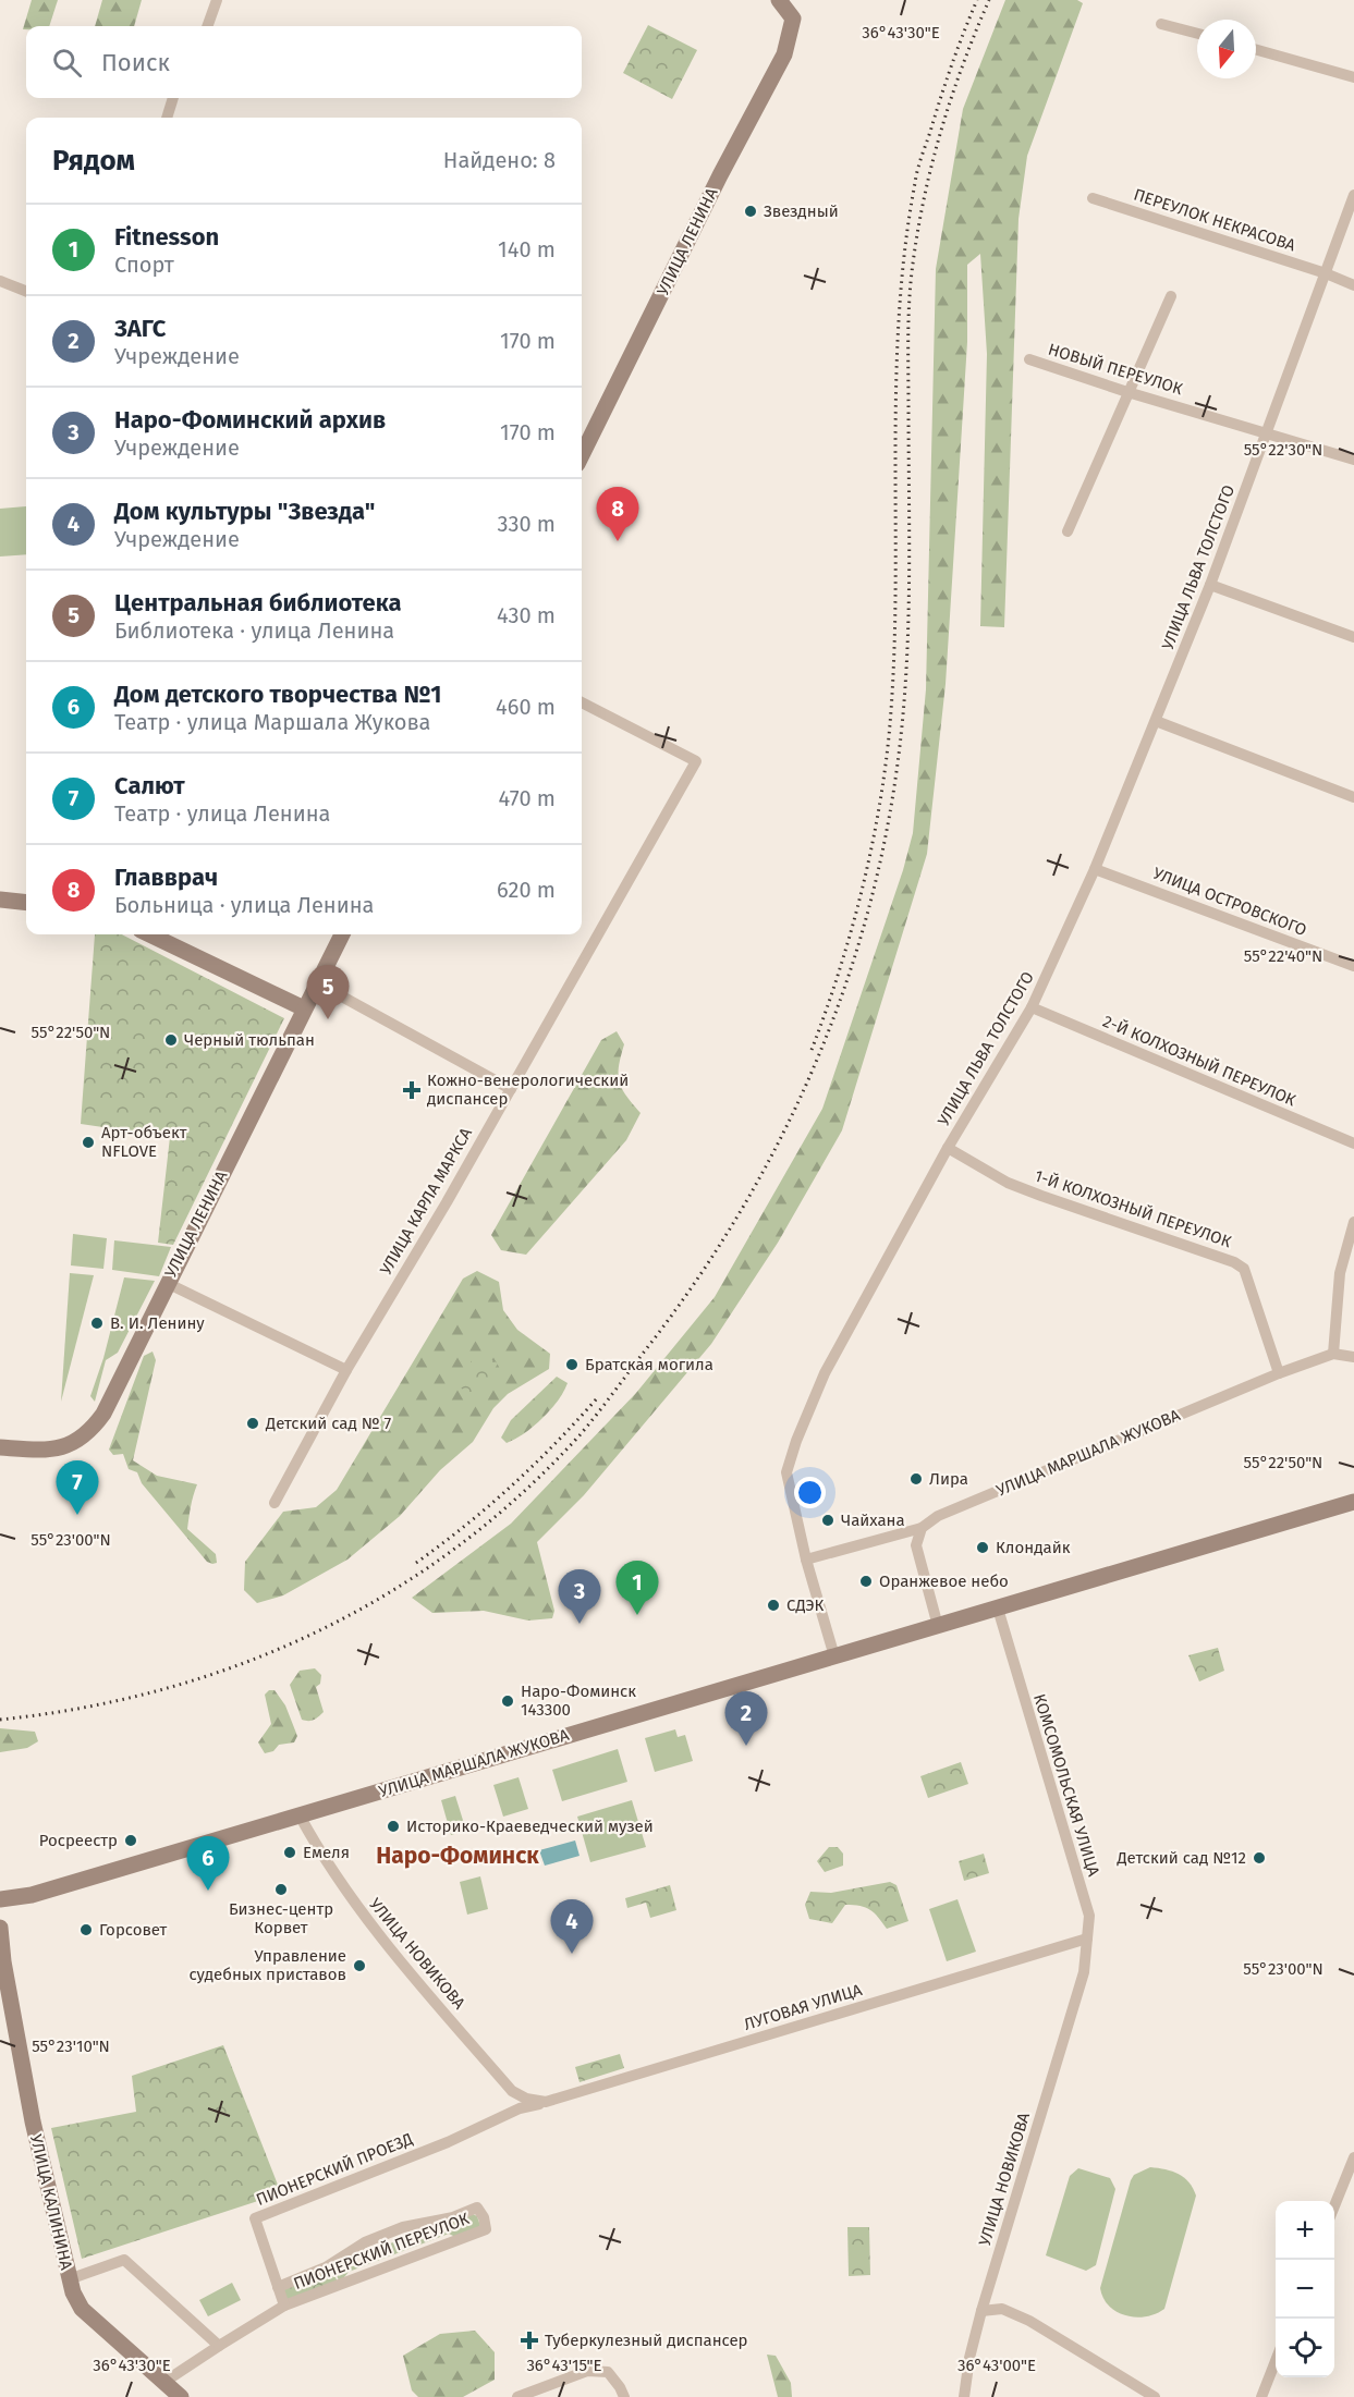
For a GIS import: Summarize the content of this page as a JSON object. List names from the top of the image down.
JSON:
{
  "streets": {
    "street": [
      "ПЕРЕУЛОК НЕКРАСОВА",
      "УЛИЦА ЛЕНИНА",
      "НОВЫЙ ПЕРЕУЛОК",
      "УЛИЦА ЛЬВА ТОЛСТОГО",
      "УЛИЦА ОСТРОВСКОГО",
      "2-Й КОЛХОЗНЫЙ ПЕРЕУЛОК",
      "УЛИЦА КАРЛА МАРКСА",
      "1-Й КОЛХОЗНЫЙ ПЕРЕУЛОК",
      "УЛИЦА МАРШАЛА ЖУКОВА",
      "КОМСОМОЛЬСКАЯ УЛИЦА",
      "УЛИЦА НОВИКОВА",
      "ЛУГОВАЯ УЛИЦА",
      "ПИОНЕРСКИЙ ПРОЕЗД",
      "УЛИЦА КАЛИНИНА",
      "ПИОНЕРСКИЙ ПЕРЕУЛОК"
    ]
  },
  "crossings": [
    ["ПЕРЕУЛОК НЕКРАСОВА", "УЛИЦА ЛЬВА ТОЛСТОГО"],
    ["НОВЫЙ ПЕРЕУЛОК", "УЛИЦА ЛЬВА ТОЛСТОГО"],
    ["УЛИЦА ЛЬВА ТОЛСТОГО", "УЛИЦА ОСТРОВСКОГО"],
    ["УЛИЦА ЛЬВА ТОЛСТОГО", "2-Й КОЛХОЗНЫЙ ПЕРЕУЛОК"],
    ["УЛИЦА ЛЬВА ТОЛСТОГО", "1-Й КОЛХОЗНЫЙ ПЕРЕУЛОК"],
    ["УЛИЦА ЛЬВА ТОЛСТОГО", "УЛИЦА МАРШАЛА ЖУКОВА"],
    ["1-Й КОЛХОЗНЫЙ ПЕРЕУЛОК", "УЛИЦА МАРШАЛА ЖУКОВА"],
    ["УЛИЦА МАРШАЛА ЖУКОВА", "КОМСОМОЛЬСКАЯ УЛИЦА"],
    ["УЛИЦА МАРШАЛА ЖУКОВА", "УЛИЦА НОВИКОВА"],
    ["УЛИЦА МАРШАЛА ЖУКОВА", "УЛИЦА КАЛИНИНА"],
    ["КОМСОМОЛЬСКАЯ УЛИЦА", "УЛИЦА НОВИКОВА"],
    ["КОМСОМОЛЬСКАЯ УЛИЦА", "ЛУГОВАЯ УЛИЦА"],
    ["УЛИЦА НОВИКОВА", "ЛУГОВАЯ УЛИЦА"],
    ["ЛУГОВАЯ УЛИЦА", "ПИОНЕРСКИЙ ПРОЕЗД"],
    ["ПИОНЕРСКИЙ ПРОЕЗД", "ПИОНЕРСКИЙ ПЕРЕУЛОК"]
  ],
  "districts": ["Наро-Фоминск"],
  "places": {
    "other": [
      "Звездный",
      "Черный тюльпан",
      "Арт-объект NFLOVE",
      "В. И. Ленину",
      "Братская могила",
      "Детский сад № 7",
      "Лира",
      "Чайхана",
      "Клондайк",
      "Оранжевое небо",
      "СДЭК",
      "Наро-Фоминск 143300",
      "Историко-Краеведческий музей",
      "Росреестр",
      "Емеля",
      "Детский сад №12",
      "Бизнес-центр Корвет",
      "Горсовет",
      "Управление судебных приставов"
    ],
    "health": ["Кожно-венерологический диспансер", "Туберкулезный диспансер"]
  },
  "north": "bottom",
  "page": {
    "search": "Поиск",
    "heading": ["Рядом", "Найдено: 8"],
    "list": [
      {
        "mark": "1",
        "name": "Fitnesson",
        "note": "Спорт",
        "value": "140 m"
      },
      {
        "mark": "2",
        "name": "ЗАГС",
        "note": "Учреждение",
        "value": "170 m"
      },
      {
        "mark": "3",
        "name": "Наро-Фоминский архив",
        "note": "Учреждение",
        "value": "170 m"
      },
      {
        "mark": "4",
        "name": "Дом культуры \"Звезда\"",
        "note": "Учреждение",
        "value": "330 m"
      },
      {
        "mark": "5",
        "name": "Центральная библиотека",
        "note": "Библиотека · улица Ленина",
        "value": "430 m"
      },
      {
        "mark": "6",
        "name": "Дом детского творчества №1",
        "note": "Театр · улица Маршала Жукова",
        "value": "460 m"
      },
      {
        "mark": "7",
        "name": "Салют",
        "note": "Театр · улица Ленина",
        "value": "470 m"
      },
      {
        "mark": "8",
        "name": "Главврач",
        "note": "Больница · улица Ленина",
        "value": "620 m"
      }
    ],
    "pins": [
      "8",
      "5",
      "7",
      "1",
      "3",
      "2",
      "6",
      "4"
    ],
    "map_buttons": ["+", "−"]
  },
  "coordinates": [
    "36°43'30\"E",
    "55°22'30\"N",
    "55°22'40\"N",
    "55°22'50\"N",
    "55°23'00\"N",
    "55°23'10\"N",
    "36°43'15\"E",
    "36°43'00\"E"
  ]
}
